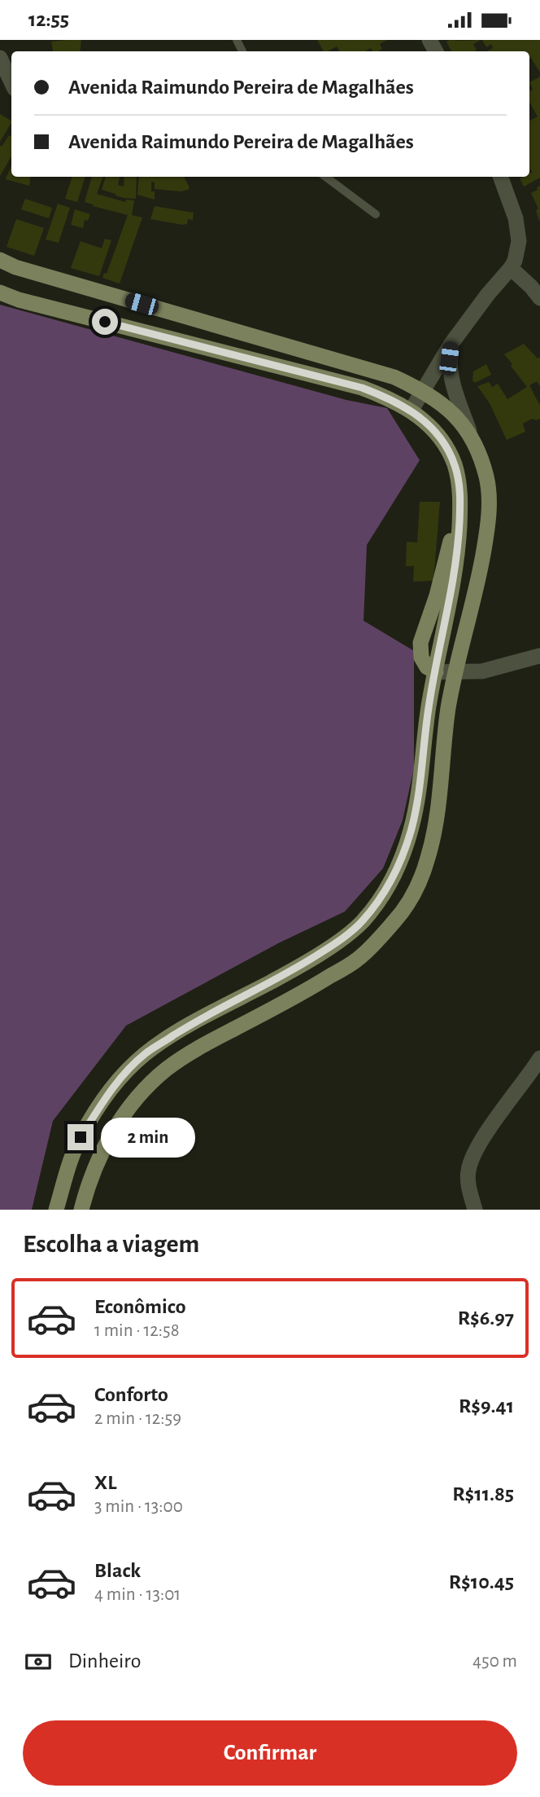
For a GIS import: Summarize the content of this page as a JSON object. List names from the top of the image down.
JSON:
{
  "page": {
    "status": "12:55",
    "banner": ["Avenida Raimundo Pereira de Magalhães", "Avenida Raimundo Pereira de Magalhães"],
    "bubble": "2 min",
    "heading": "Escolha a viagem",
    "list": [
      {
        "name": "Econômico",
        "note": "1 min · 12:58",
        "value": "R$6.97"
      },
      {
        "name": "Conforto",
        "note": "2 min · 12:59",
        "value": "R$9.41"
      },
      {
        "name": "XL",
        "note": "3 min · 13:00",
        "value": "R$11.85"
      },
      {
        "name": "Black",
        "note": "4 min · 13:01",
        "value": "R$10.45"
      }
    ],
    "pay": ["Dinheiro", "450 m"],
    "buttons": "Confirmar"
  }
}
